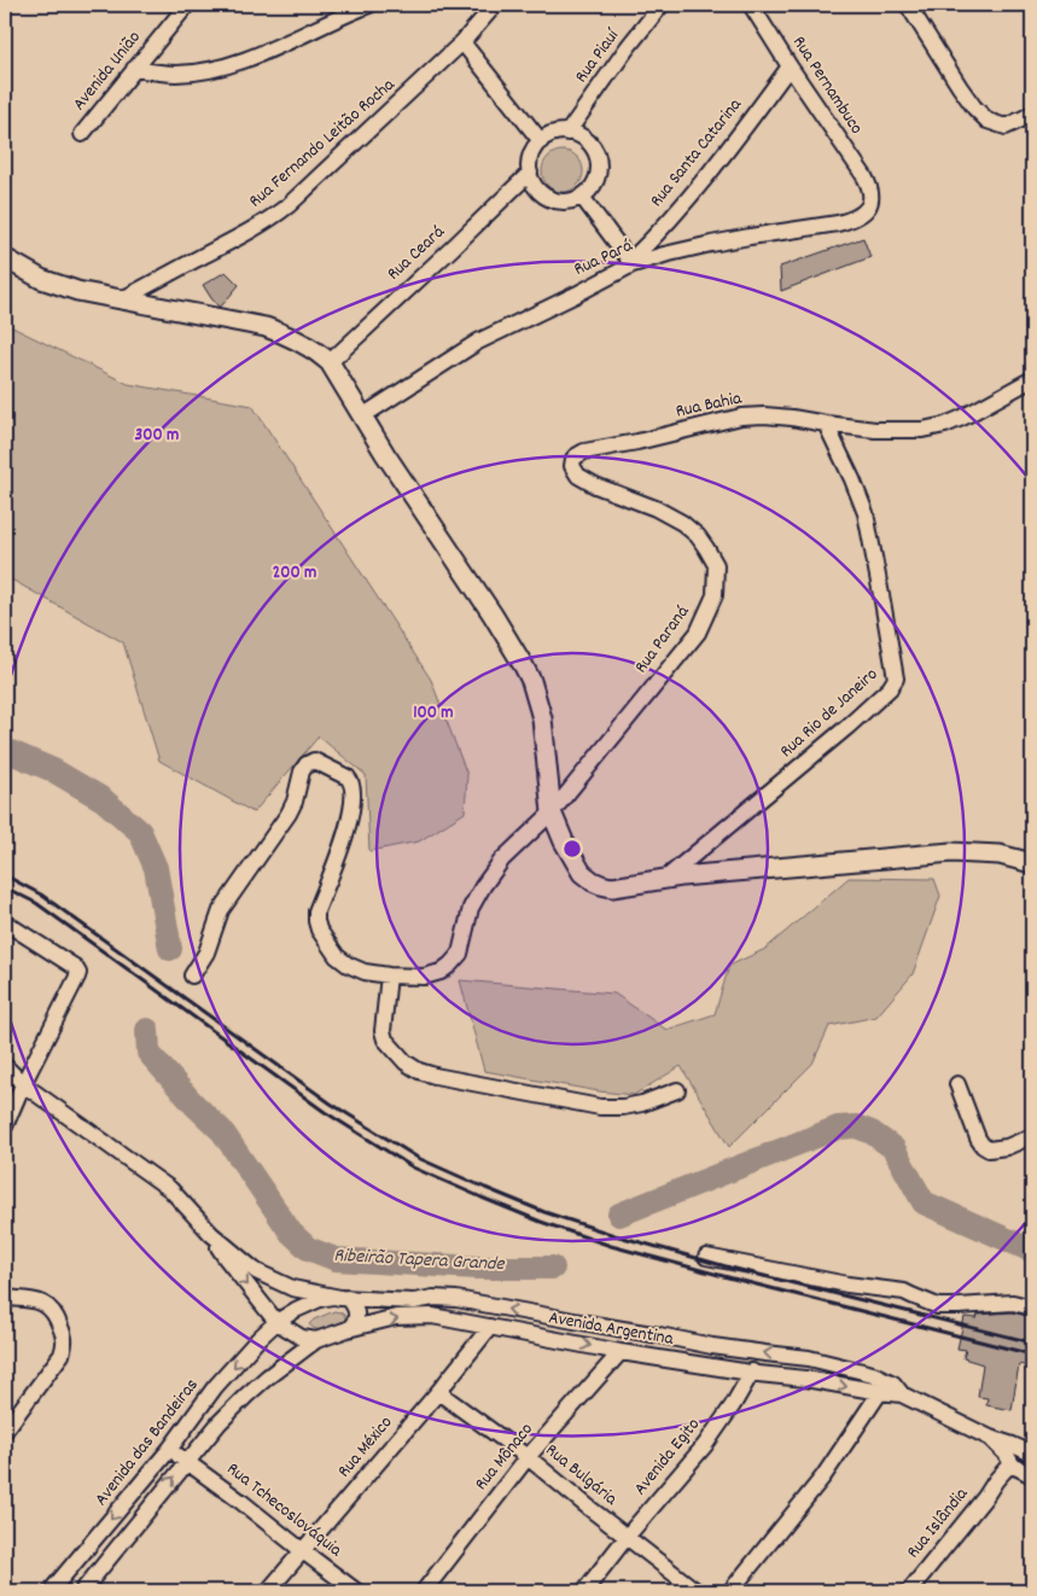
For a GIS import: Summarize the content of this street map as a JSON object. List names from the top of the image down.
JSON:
{
  "streets": {
    "street": [
      "Rua Piauí",
      "Avenida União",
      "Rua Pernambuco",
      "Rua Fernando Leitão Rocha",
      "Rua Santa Catarina",
      "Rua Ceará",
      "Rua Pará",
      "Rua Bahia",
      "Rua Paraná",
      "Rua Rio de Janeiro",
      "Avenida Argentina",
      "Avenida das Bandeiras",
      "Rua México",
      "Rua Mônaco",
      "Avenida Egito",
      "Rua Bulgária",
      "Rua Tchecoslováquia",
      "Rua Islândia"
    ]
  },
  "crossings": [
    ["Rua Piauí", "Rua Ceará"],
    ["Rua Pernambuco", "Rua Santa Catarina"],
    ["Rua Pernambuco", "Rua Pará"],
    ["Rua Santa Catarina", "Rua Pará"],
    ["Rua Bahia", "Rua Paraná"],
    ["Rua Bahia", "Rua Rio de Janeiro"],
    ["Avenida Argentina", "Avenida das Bandeiras"],
    ["Avenida Argentina", "Rua México"],
    ["Avenida Argentina", "Rua Mônaco"],
    ["Avenida Argentina", "Avenida Egito"],
    ["Avenida das Bandeiras", "Rua Tchecoslováquia"],
    ["Rua México", "Rua Bulgária"],
    ["Rua México", "Rua Tchecoslováquia"],
    ["Rua Mônaco", "Rua Bulgária"],
    ["Avenida Egito", "Rua Bulgária"]
  ],
  "water": ["Ribeirão Tapera Grande"],
  "rings": ["300 m", "200 m", "100 m"]
}
